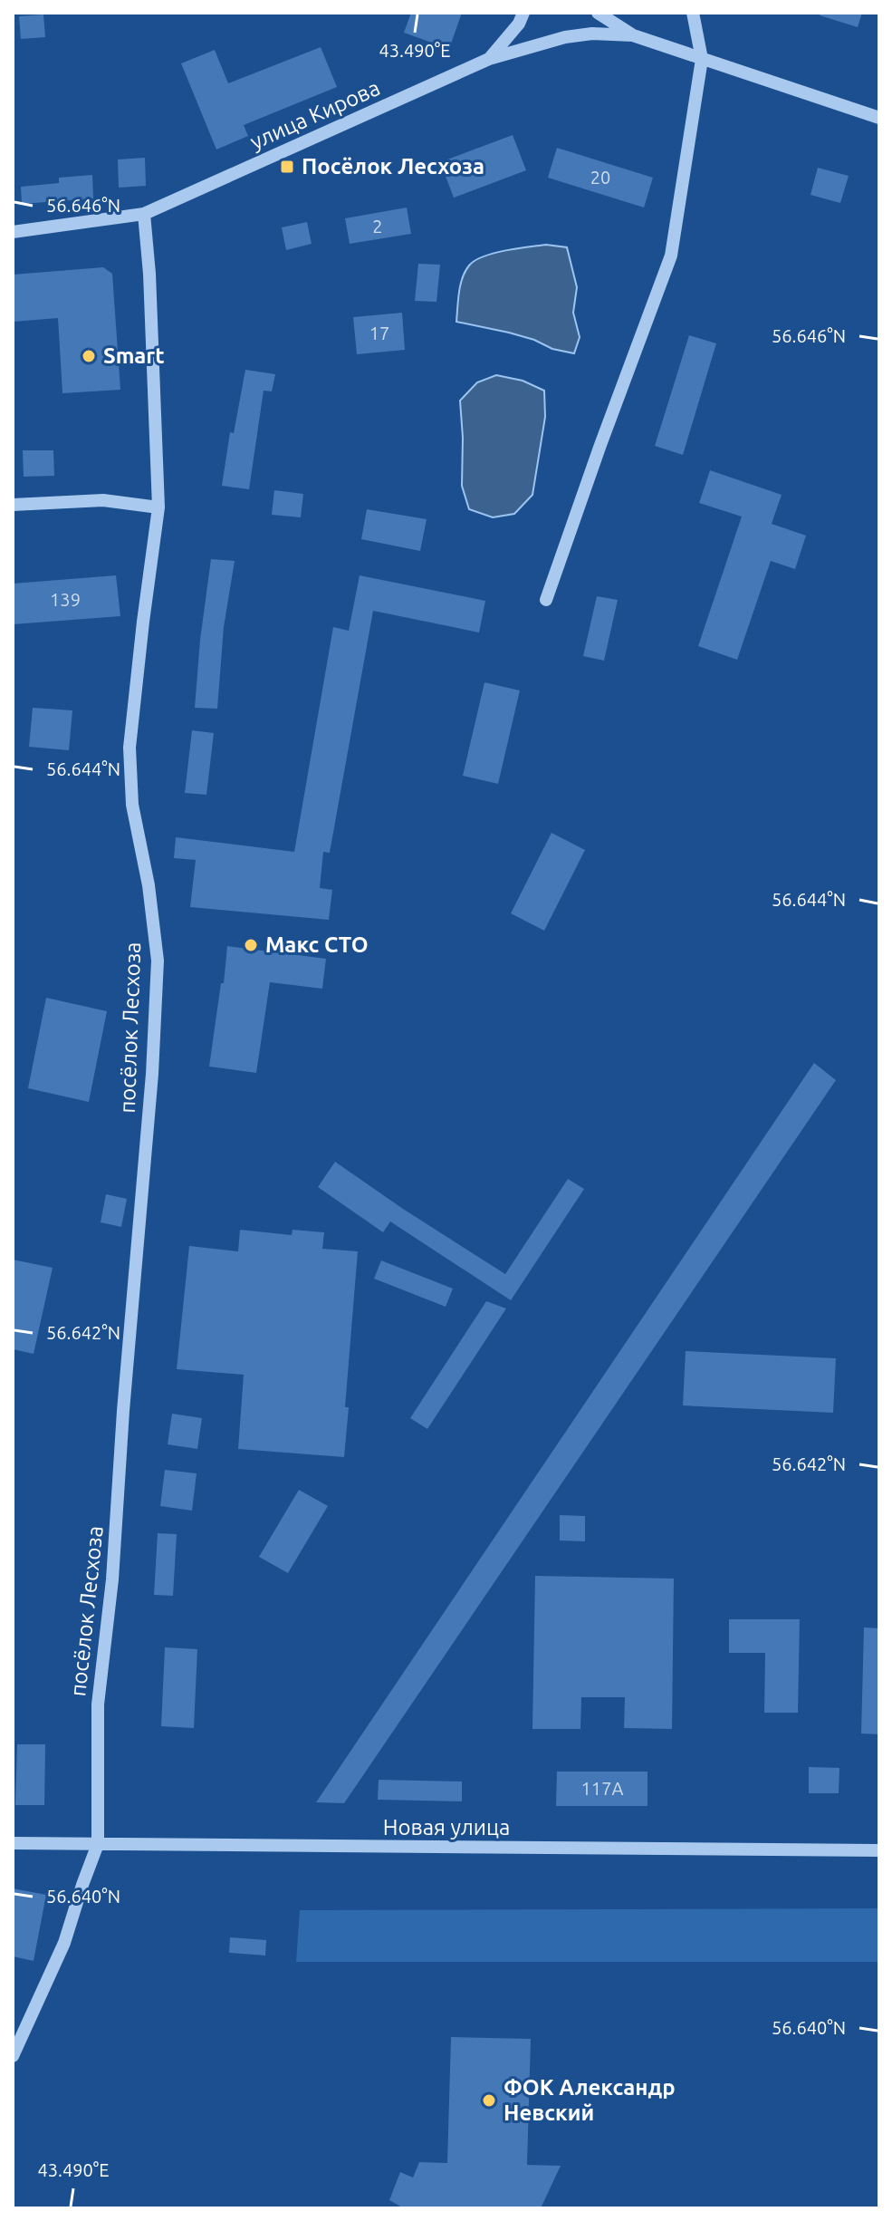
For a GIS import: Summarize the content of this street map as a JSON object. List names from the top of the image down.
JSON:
{
  "streets": {
    "street": ["улица Кирова", "посёлок Лесхоза", "Новая улица"]
  },
  "crossings": [
    ["улица Кирова", "посёлок Лесхоза"],
    ["посёлок Лесхоза", "Новая улица"]
  ],
  "places": {
    "transit": ["Посёлок Лесхоза"],
    "other": ["Smart", "Макс СТО", "ФОК Александр Невский"]
  },
  "house_numbers": [
    "20",
    "2",
    "17",
    "139",
    "117А"
  ],
  "coordinates": [
    "43.490°E",
    "56.646°N",
    "56.644°N",
    "56.642°N",
    "56.640°N"
  ]
}
